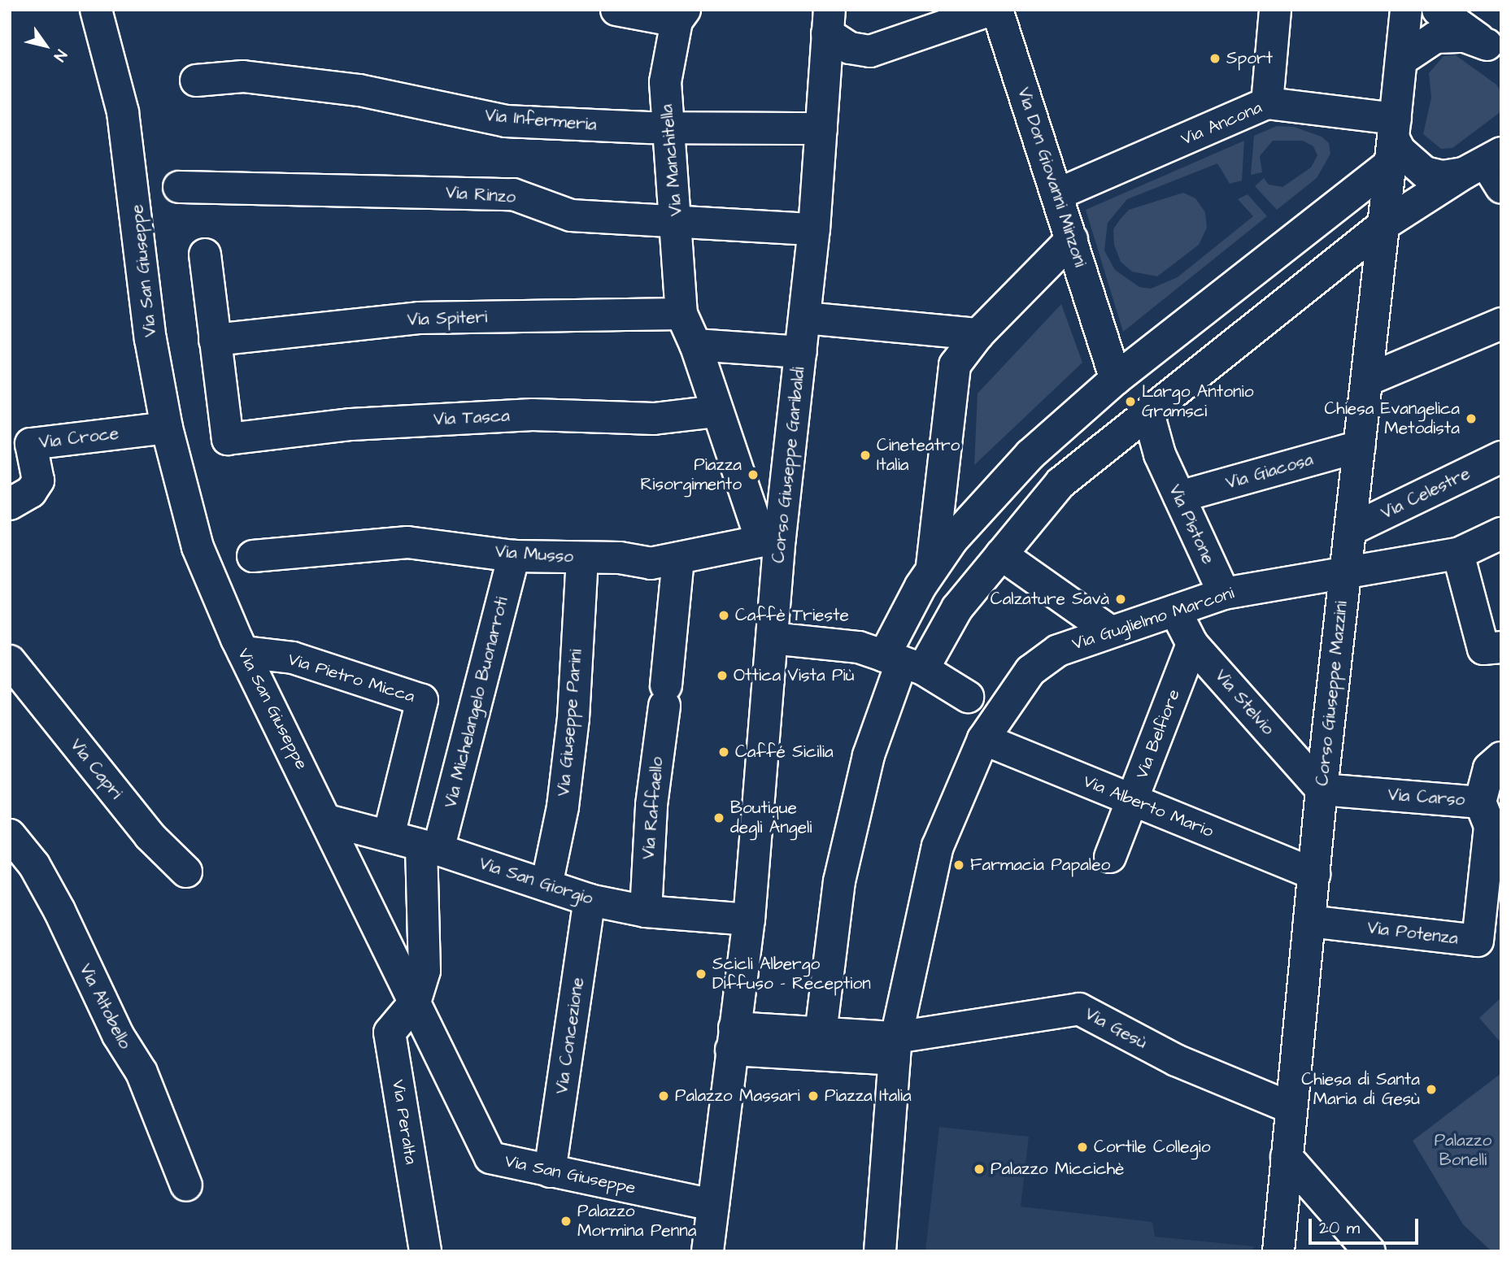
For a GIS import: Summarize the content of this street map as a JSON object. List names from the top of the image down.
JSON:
{
  "streets": {
    "street": [
      "Via Infermeria",
      "Via Ancona",
      "Via Manchitella",
      "Via Don Giovanni Minzoni",
      "Via Rinzo",
      "Via San Giuseppe",
      "Via Spiteri",
      "Via Tasca",
      "Via Croce",
      "Corso Giuseppe Garibaldi",
      "Via Giacosa",
      "Via Celestre",
      "Via Pistone",
      "Via Musso",
      "Via Guglielmo Marconi",
      "Via Pietro Micca",
      "Corso Giuseppe Mazzini",
      "Via Michelangelo Buonarroti",
      "Via Stelvio",
      "Via Giuseppe Parini",
      "Via Belfiore",
      "Via Capri",
      "Via Carso",
      "Via Alberto Mario",
      "Via Raffaello",
      "Via San Giorgio",
      "Via Potenza",
      "Via Altobello",
      "Via Gesù",
      "Via Concezione",
      "Via Peralta"
    ]
  },
  "crossings": [
    ["Via Infermeria", "Via Manchitella"],
    ["Via Infermeria", "Corso Giuseppe Garibaldi"],
    ["Via Ancona", "Via Don Giovanni Minzoni"],
    ["Via Ancona", "Corso Giuseppe Mazzini"],
    ["Via Manchitella", "Via Rinzo"],
    ["Via Manchitella", "Via Spiteri"],
    ["Via Rinzo", "Corso Giuseppe Garibaldi"],
    ["Via San Giuseppe", "Via Croce"],
    ["Via San Giuseppe", "Via Pietro Micca"],
    ["Via San Giuseppe", "Via Michelangelo Buonarroti"],
    ["Via San Giuseppe", "Via San Giorgio"],
    ["Via San Giuseppe", "Via Concezione"],
    ["Via San Giuseppe", "Via Peralta"],
    ["Via Spiteri", "Via Tasca"],
    ["Corso Giuseppe Garibaldi", "Via Musso"],
    ["Corso Giuseppe Garibaldi", "Via San Giorgio"],
    ["Via Giacosa", "Via Pistone"],
    ["Via Giacosa", "Corso Giuseppe Mazzini"],
    ["Via Celestre", "Corso Giuseppe Mazzini"],
    ["Via Pistone", "Via Guglielmo Marconi"],
    ["Via Musso", "Via Michelangelo Buonarroti"],
    ["Via Musso", "Via Giuseppe Parini"],
    ["Via Musso", "Via Raffaello"],
    ["Via Guglielmo Marconi", "Corso Giuseppe Mazzini"],
    ["Via Guglielmo Marconi", "Via Stelvio"],
    ["Via Guglielmo Marconi", "Via Alberto Mario"],
    ["Via Guglielmo Marconi", "Via Gesù"],
    ["Via Pietro Micca", "Via San Giorgio"],
    ["Corso Giuseppe Mazzini", "Via Stelvio"],
    ["Corso Giuseppe Mazzini", "Via Carso"],
    ["Corso Giuseppe Mazzini", "Via Alberto Mario"],
    ["Corso Giuseppe Mazzini", "Via Potenza"],
    ["Corso Giuseppe Mazzini", "Via Gesù"],
    ["Via Michelangelo Buonarroti", "Via San Giorgio"],
    ["Via Michelangelo Buonarroti", "Via Peralta"],
    ["Via Stelvio", "Via Belfiore"],
    ["Via Stelvio", "Via Carso"],
    ["Via Giuseppe Parini", "Via San Giorgio"],
    ["Via Belfiore", "Via Alberto Mario"],
    ["Via Carso", "Via Potenza"],
    ["Via Raffaello", "Via San Giorgio"],
    ["Via San Giorgio", "Via Concezione"]
  ],
  "parks": ["Palazzo Bonelli"],
  "places": [
    "Sport",
    "Largo Antonio Gramsci",
    "Chiesa Evangelica Metodista",
    "Cineteatro Italia",
    "Piazza Risorgimento",
    "Calzature Savà",
    "Caffè Trieste",
    "Ottica Vista Più",
    "Caffé Sicilia",
    "Boutique degli Angeli",
    "Farmacia Papaleo",
    "Scicli Albergo Diffuso - Reception",
    "Chiesa di Santa Maria di Gesù",
    "Palazzo Massari",
    "Piazza Italia",
    "Cortile Collegio",
    "Palazzo Miccichè",
    "Palazzo Mormina Penna"
  ],
  "scale_bar": "20 m",
  "north": "bottom right"
}
